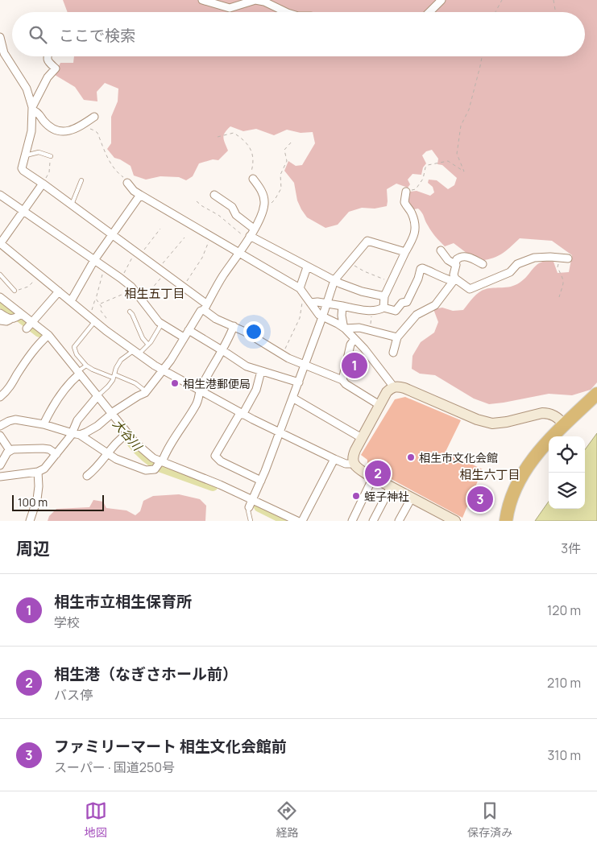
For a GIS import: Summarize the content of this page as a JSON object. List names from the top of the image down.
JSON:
{
  "districts": ["相生五丁目", "相生六丁目"],
  "water": ["大谷川"],
  "places": ["相生港郵便局", "相生市文化会館", "蛭子神社"],
  "scale_bar": "100 m",
  "page": {
    "search": "ここで検索",
    "pins": ["1", "2", "3"],
    "scale": "100 m",
    "heading": ["周辺", "3件"],
    "list": [
      {
        "mark": "1",
        "name": "相生市立相生保育所",
        "note": "学校",
        "value": "120 m"
      },
      {
        "mark": "2",
        "name": "相生港（なぎさホール前）",
        "note": "バス停",
        "value": "210 m"
      },
      {
        "mark": "3",
        "name": "ファミリーマート 相生文化会館前",
        "note": "スーパー · 国道250号",
        "value": "310 m"
      }
    ],
    "nav": ["地図", "経路", "保存済み"]
  }
}
